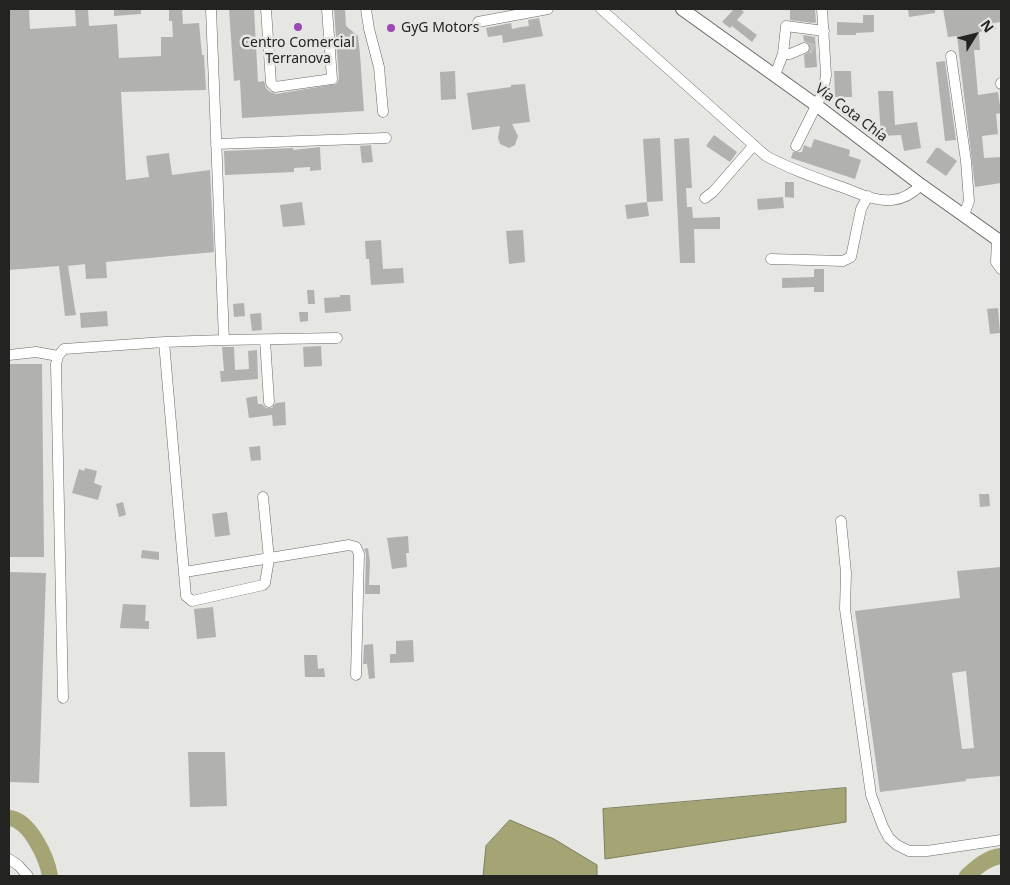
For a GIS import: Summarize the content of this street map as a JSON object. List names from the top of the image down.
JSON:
{
  "streets": {
    "main road": ["Vía Cota Chía"]
  },
  "places": ["Centro Comercial Terranova", "GyG Motors"],
  "north": "top right"
}
